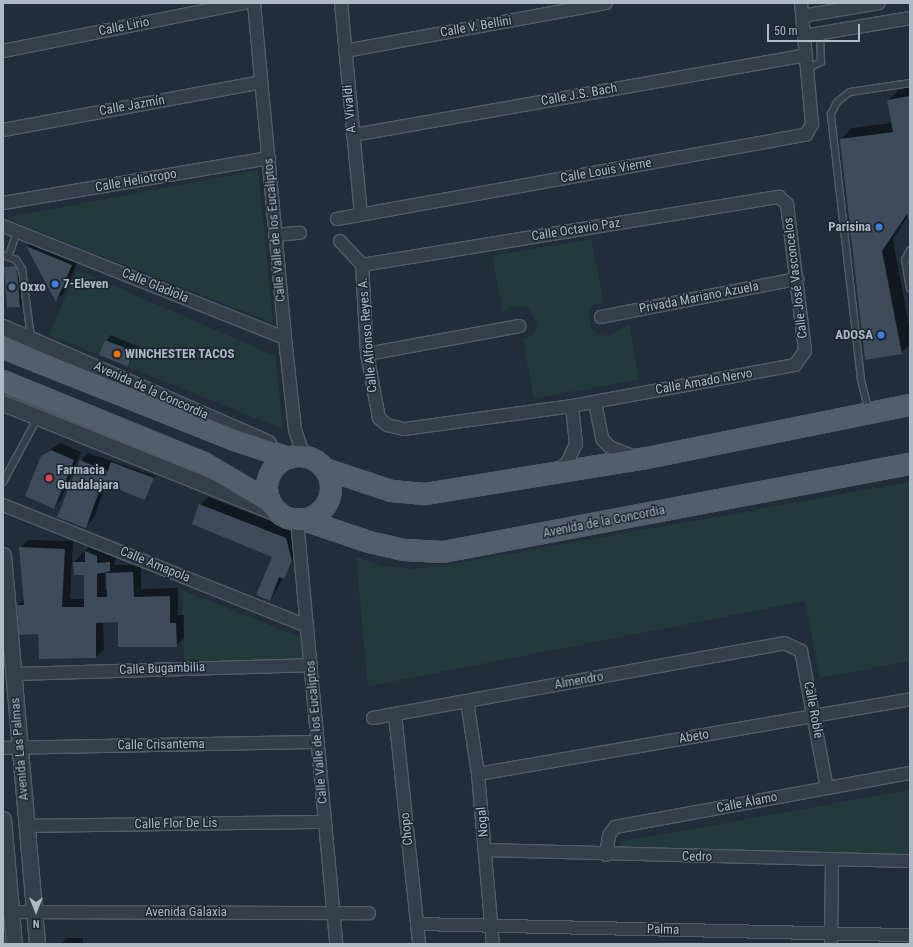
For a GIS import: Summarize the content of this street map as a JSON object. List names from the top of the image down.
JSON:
{
  "streets": {
    "main road": ["Avenida de la Concordia"],
    "street": [
      "Calle Lirio",
      "Calle V. Bellini",
      "Calle J.S. Bach",
      "Calle Jazmín",
      "A. Vivaldi",
      "Calle Louis Vierne",
      "Calle Heliotropo",
      "Calle Valle de los Eucaliptos",
      "Calle Octavio Paz",
      "Calle José Vasconcelos",
      "Calle Gladiola",
      "Privada Mariano Azuela",
      "Calle Alfonso Reyes A.",
      "Calle Amado Nervo",
      "Calle Amapola",
      "Calle Bugambilia",
      "Almendro",
      "Calle Roble",
      "Abeto",
      "Calle Crisantema",
      "Avenida Las Palmas",
      "Calle Álamo",
      "Nogal",
      "Calle Flor De Lis",
      "Chopo",
      "Cedro",
      "Avenida Galaxia",
      "Palma"
    ]
  },
  "crossings": [
    ["Calle V. Bellini", "A. Vivaldi"],
    ["Calle J.S. Bach", "A. Vivaldi"],
    ["Calle J.S. Bach", "Calle Louis Vierne"],
    ["Calle Jazmín", "Calle Valle de los Eucaliptos"],
    ["A. Vivaldi", "Calle Louis Vierne"],
    ["Calle Heliotropo", "Calle Valle de los Eucaliptos"],
    ["Calle Valle de los Eucaliptos", "Calle Gladiola"],
    ["Calle Valle de los Eucaliptos", "Avenida de la Concordia"],
    ["Calle Valle de los Eucaliptos", "Calle Amapola"],
    ["Calle Valle de los Eucaliptos", "Calle Bugambilia"],
    ["Calle Valle de los Eucaliptos", "Calle Crisantema"],
    ["Calle Valle de los Eucaliptos", "Calle Flor De Lis"],
    ["Calle Valle de los Eucaliptos", "Avenida Galaxia"],
    ["Calle Octavio Paz", "Calle José Vasconcelos"],
    ["Calle Octavio Paz", "Calle Alfonso Reyes A."],
    ["Calle José Vasconcelos", "Privada Mariano Azuela"],
    ["Calle José Vasconcelos", "Calle Amado Nervo"],
    ["Calle Alfonso Reyes A.", "Calle Amado Nervo"],
    ["Calle Bugambilia", "Avenida Las Palmas"],
    ["Almendro", "Calle Roble"],
    ["Almendro", "Nogal"],
    ["Almendro", "Chopo"],
    ["Calle Roble", "Abeto"],
    ["Calle Roble", "Calle Álamo"],
    ["Abeto", "Nogal"],
    ["Calle Crisantema", "Avenida Las Palmas"],
    ["Avenida Las Palmas", "Calle Flor De Lis"],
    ["Avenida Las Palmas", "Avenida Galaxia"],
    ["Calle Álamo", "Cedro"],
    ["Nogal", "Cedro"],
    ["Nogal", "Palma"],
    ["Chopo", "Palma"]
  ],
  "places": [
    "Parisina",
    "7-Eleven",
    "Oxxo",
    "ADOSA",
    "WINCHESTER TACOS",
    "Farmacia Guadalajara"
  ],
  "scale_bar": "50 m",
  "north": "bottom"
}
